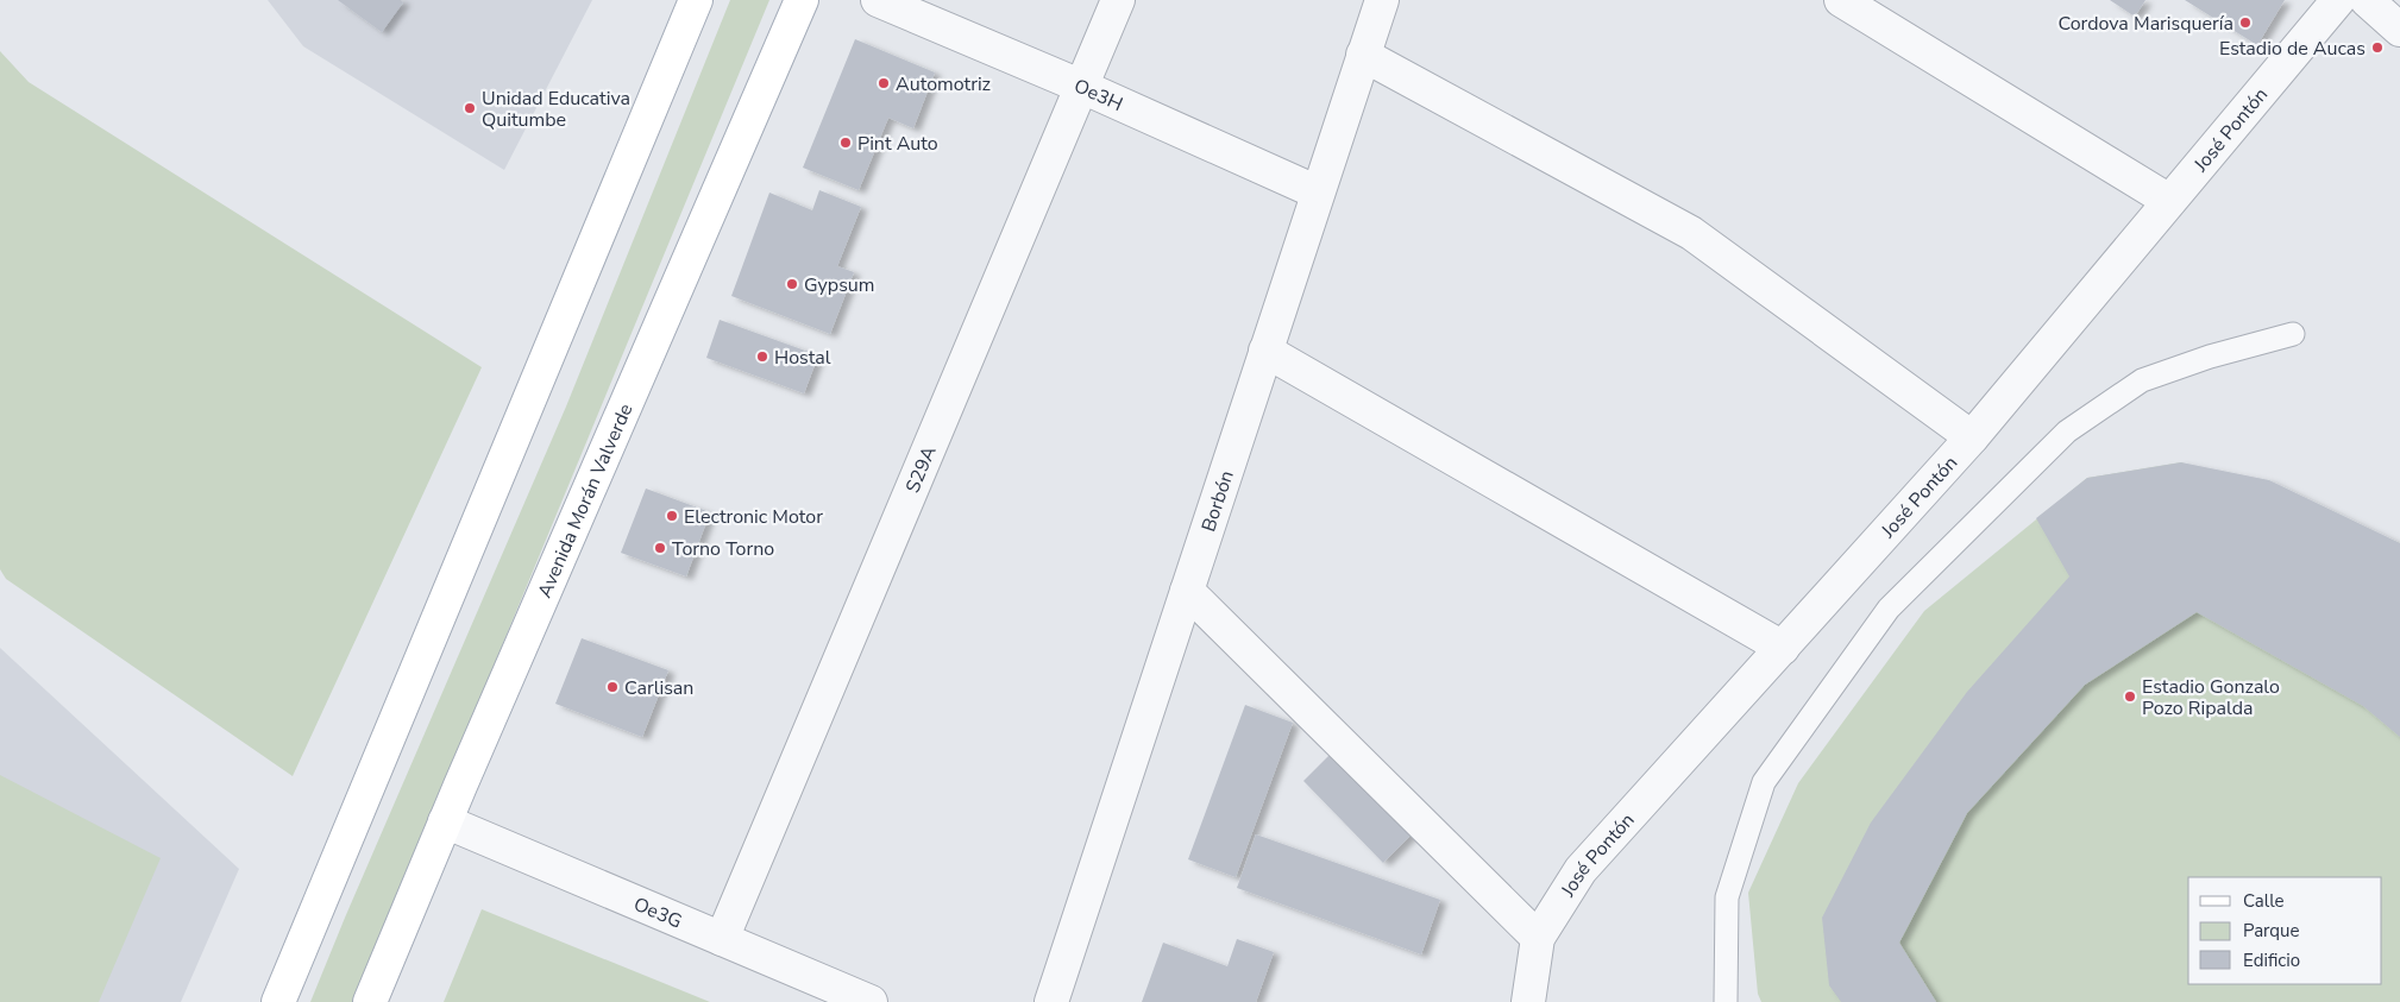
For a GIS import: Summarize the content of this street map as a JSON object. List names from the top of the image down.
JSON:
{
  "streets": {
    "main road": ["Avenida Morán Valverde"],
    "street": [
      "Oe3H",
      "José Pontón",
      "S29A",
      "Borbón",
      "Oe3G"
    ]
  },
  "crossings": [
    ["Oe3H", "S29A"],
    ["Oe3H", "Borbón"],
    ["S29A", "Oe3G"],
    ["Avenida Morán Valverde", "Oe3G"]
  ],
  "places": [
    "Cordova Marisquería",
    "Estadio de Aucas",
    "Automotriz",
    "Unidad Educativa Quitumbe",
    "Pint Auto",
    "Gypsum",
    "Hostal",
    "Electronic Motor",
    "Torno Torno",
    "Carlisan",
    "Estadio Gonzalo Pozo Ripalda"
  ],
  "legend": ["Calle", "Parque", "Edificio"]
}
